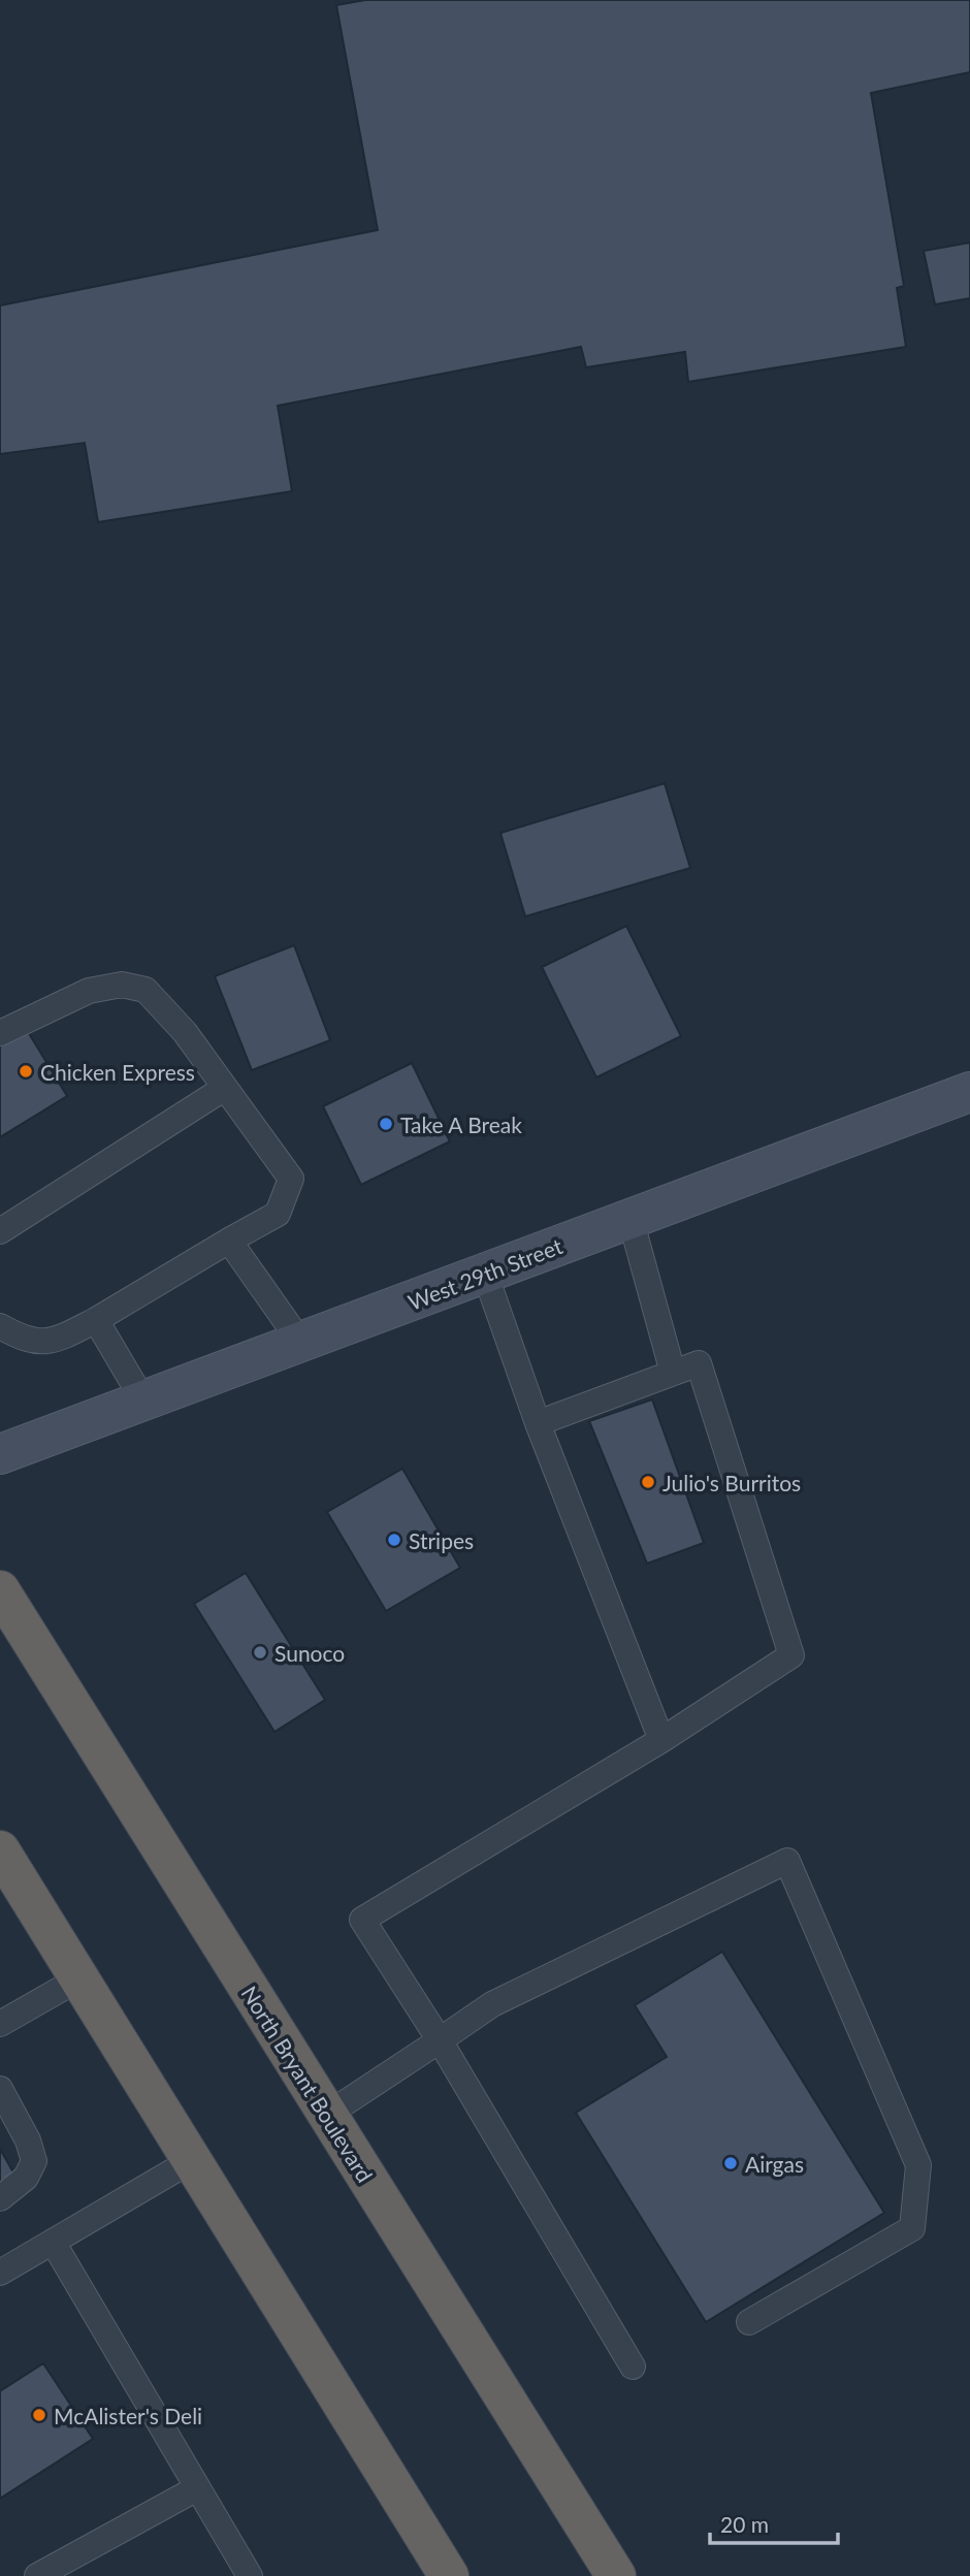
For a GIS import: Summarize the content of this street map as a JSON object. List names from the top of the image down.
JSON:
{
  "streets": {
    "highway": ["North Bryant Boulevard"],
    "main road": ["West 29th Street"]
  },
  "places": [
    "Chicken Express",
    "Take A Break",
    "Julio's Burritos",
    "Stripes",
    "Sunoco",
    "Airgas",
    "McAlister's Deli"
  ],
  "scale_bar": "20 m"
}
